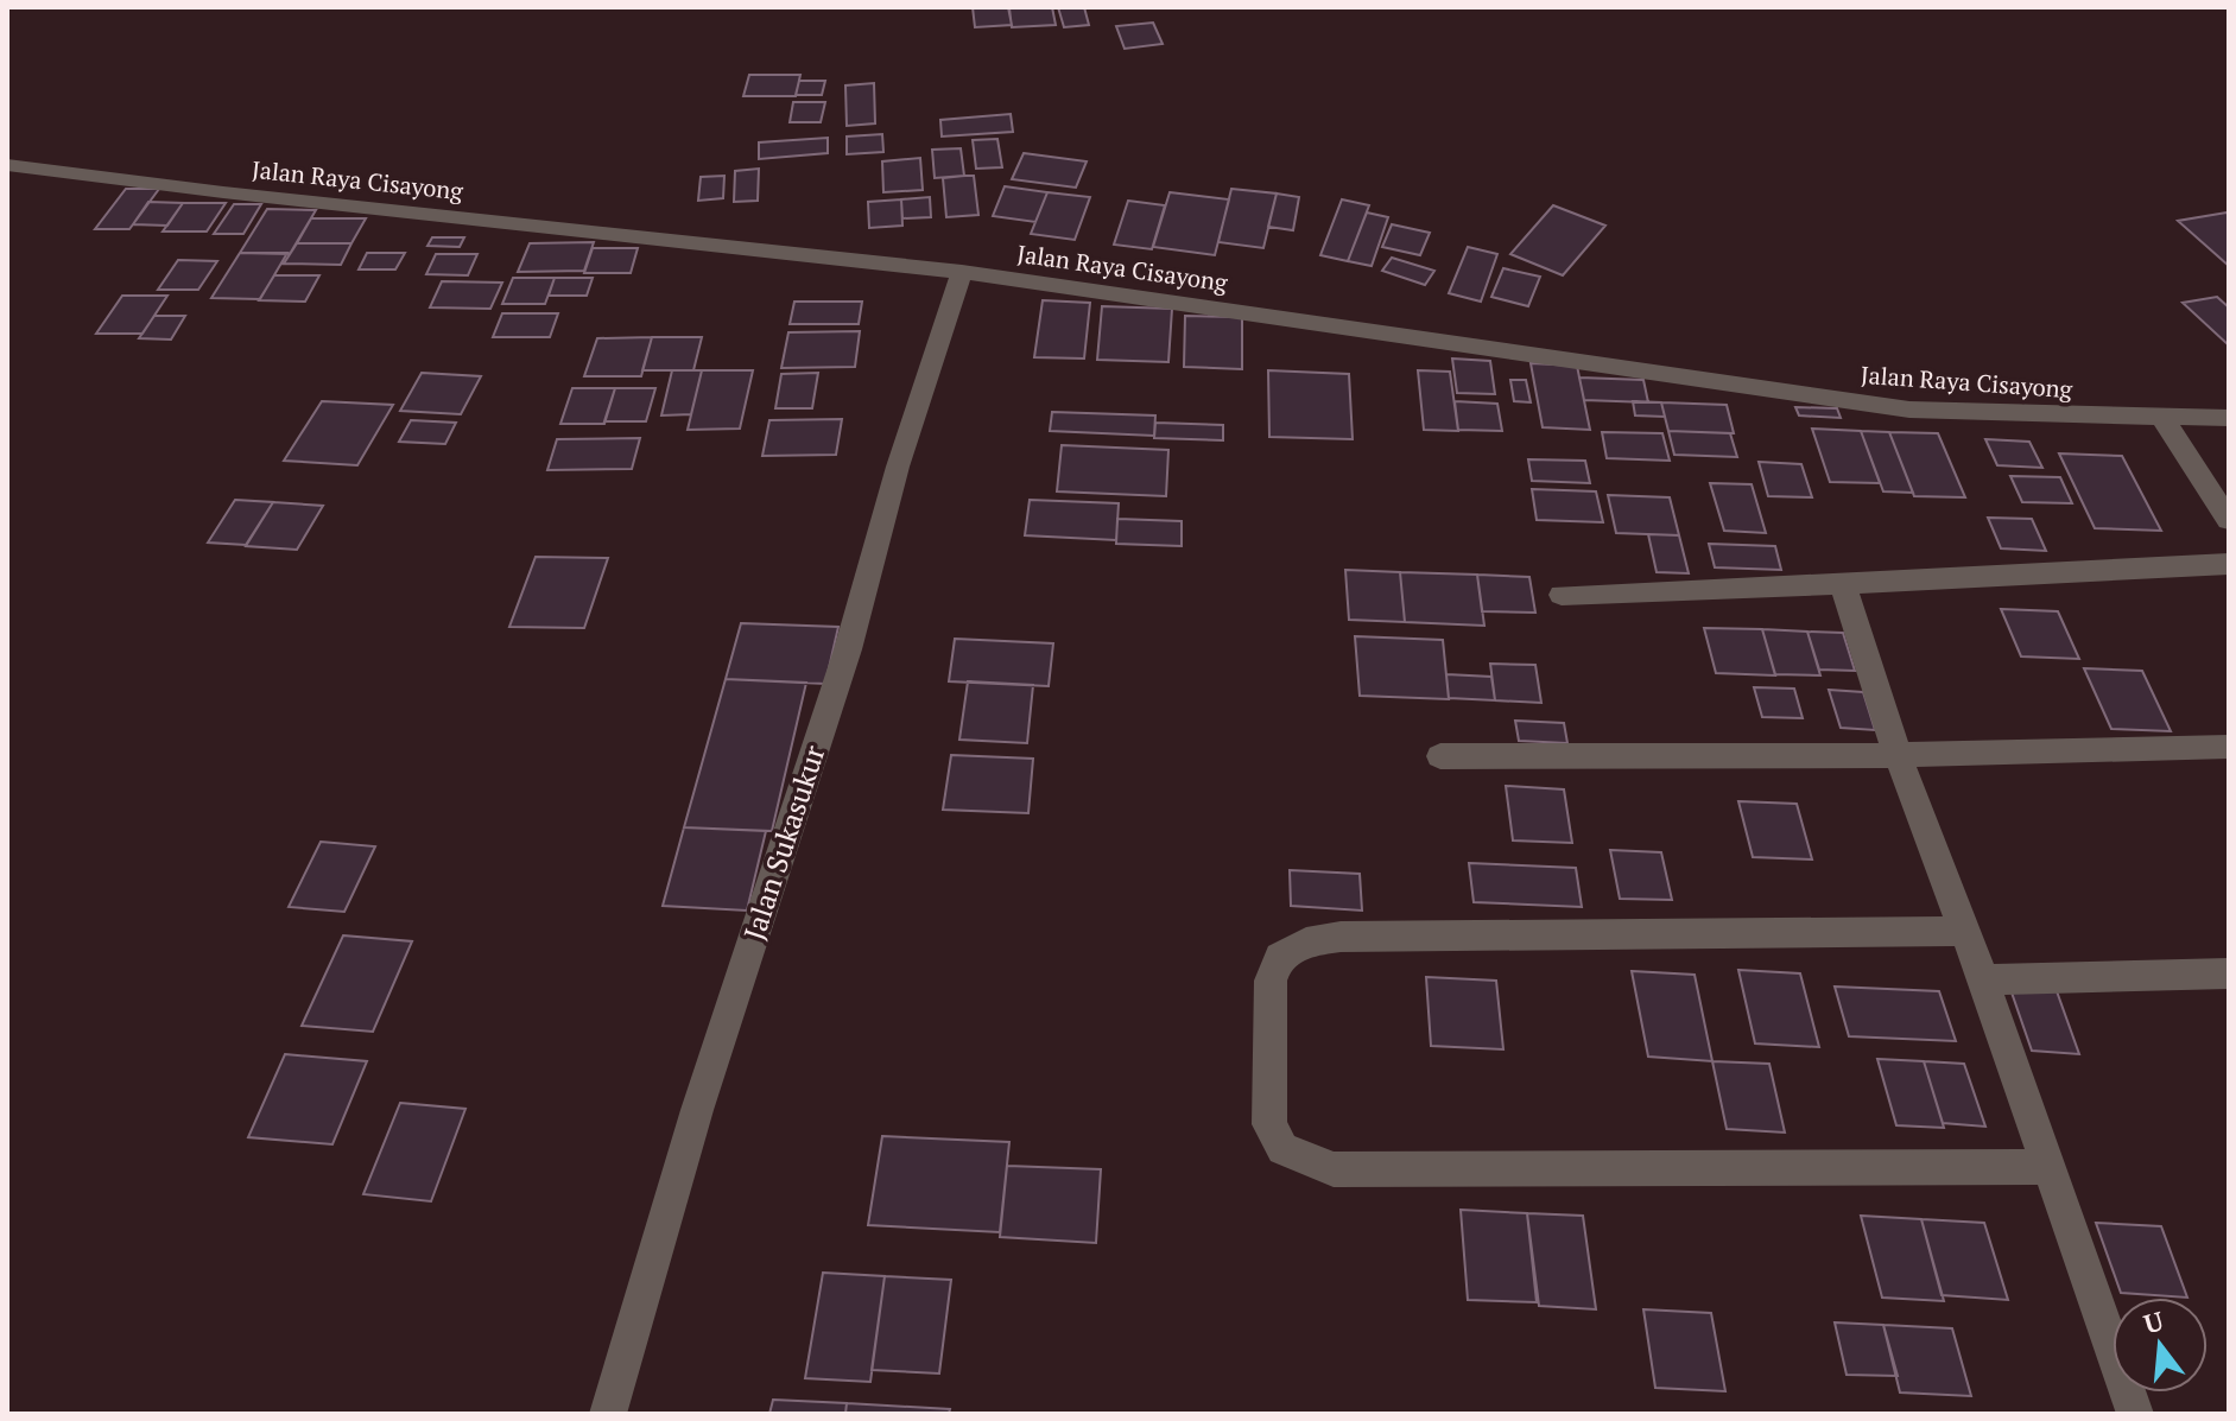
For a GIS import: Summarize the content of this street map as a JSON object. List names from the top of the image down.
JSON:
{
  "streets": {
    "street": ["Jalan Raya Cisayong", "Jalan Sukasukur"]
  },
  "crossings": [
    ["Jalan Raya Cisayong", "Jalan Sukasukur"]
  ],
  "north": "top"
}
